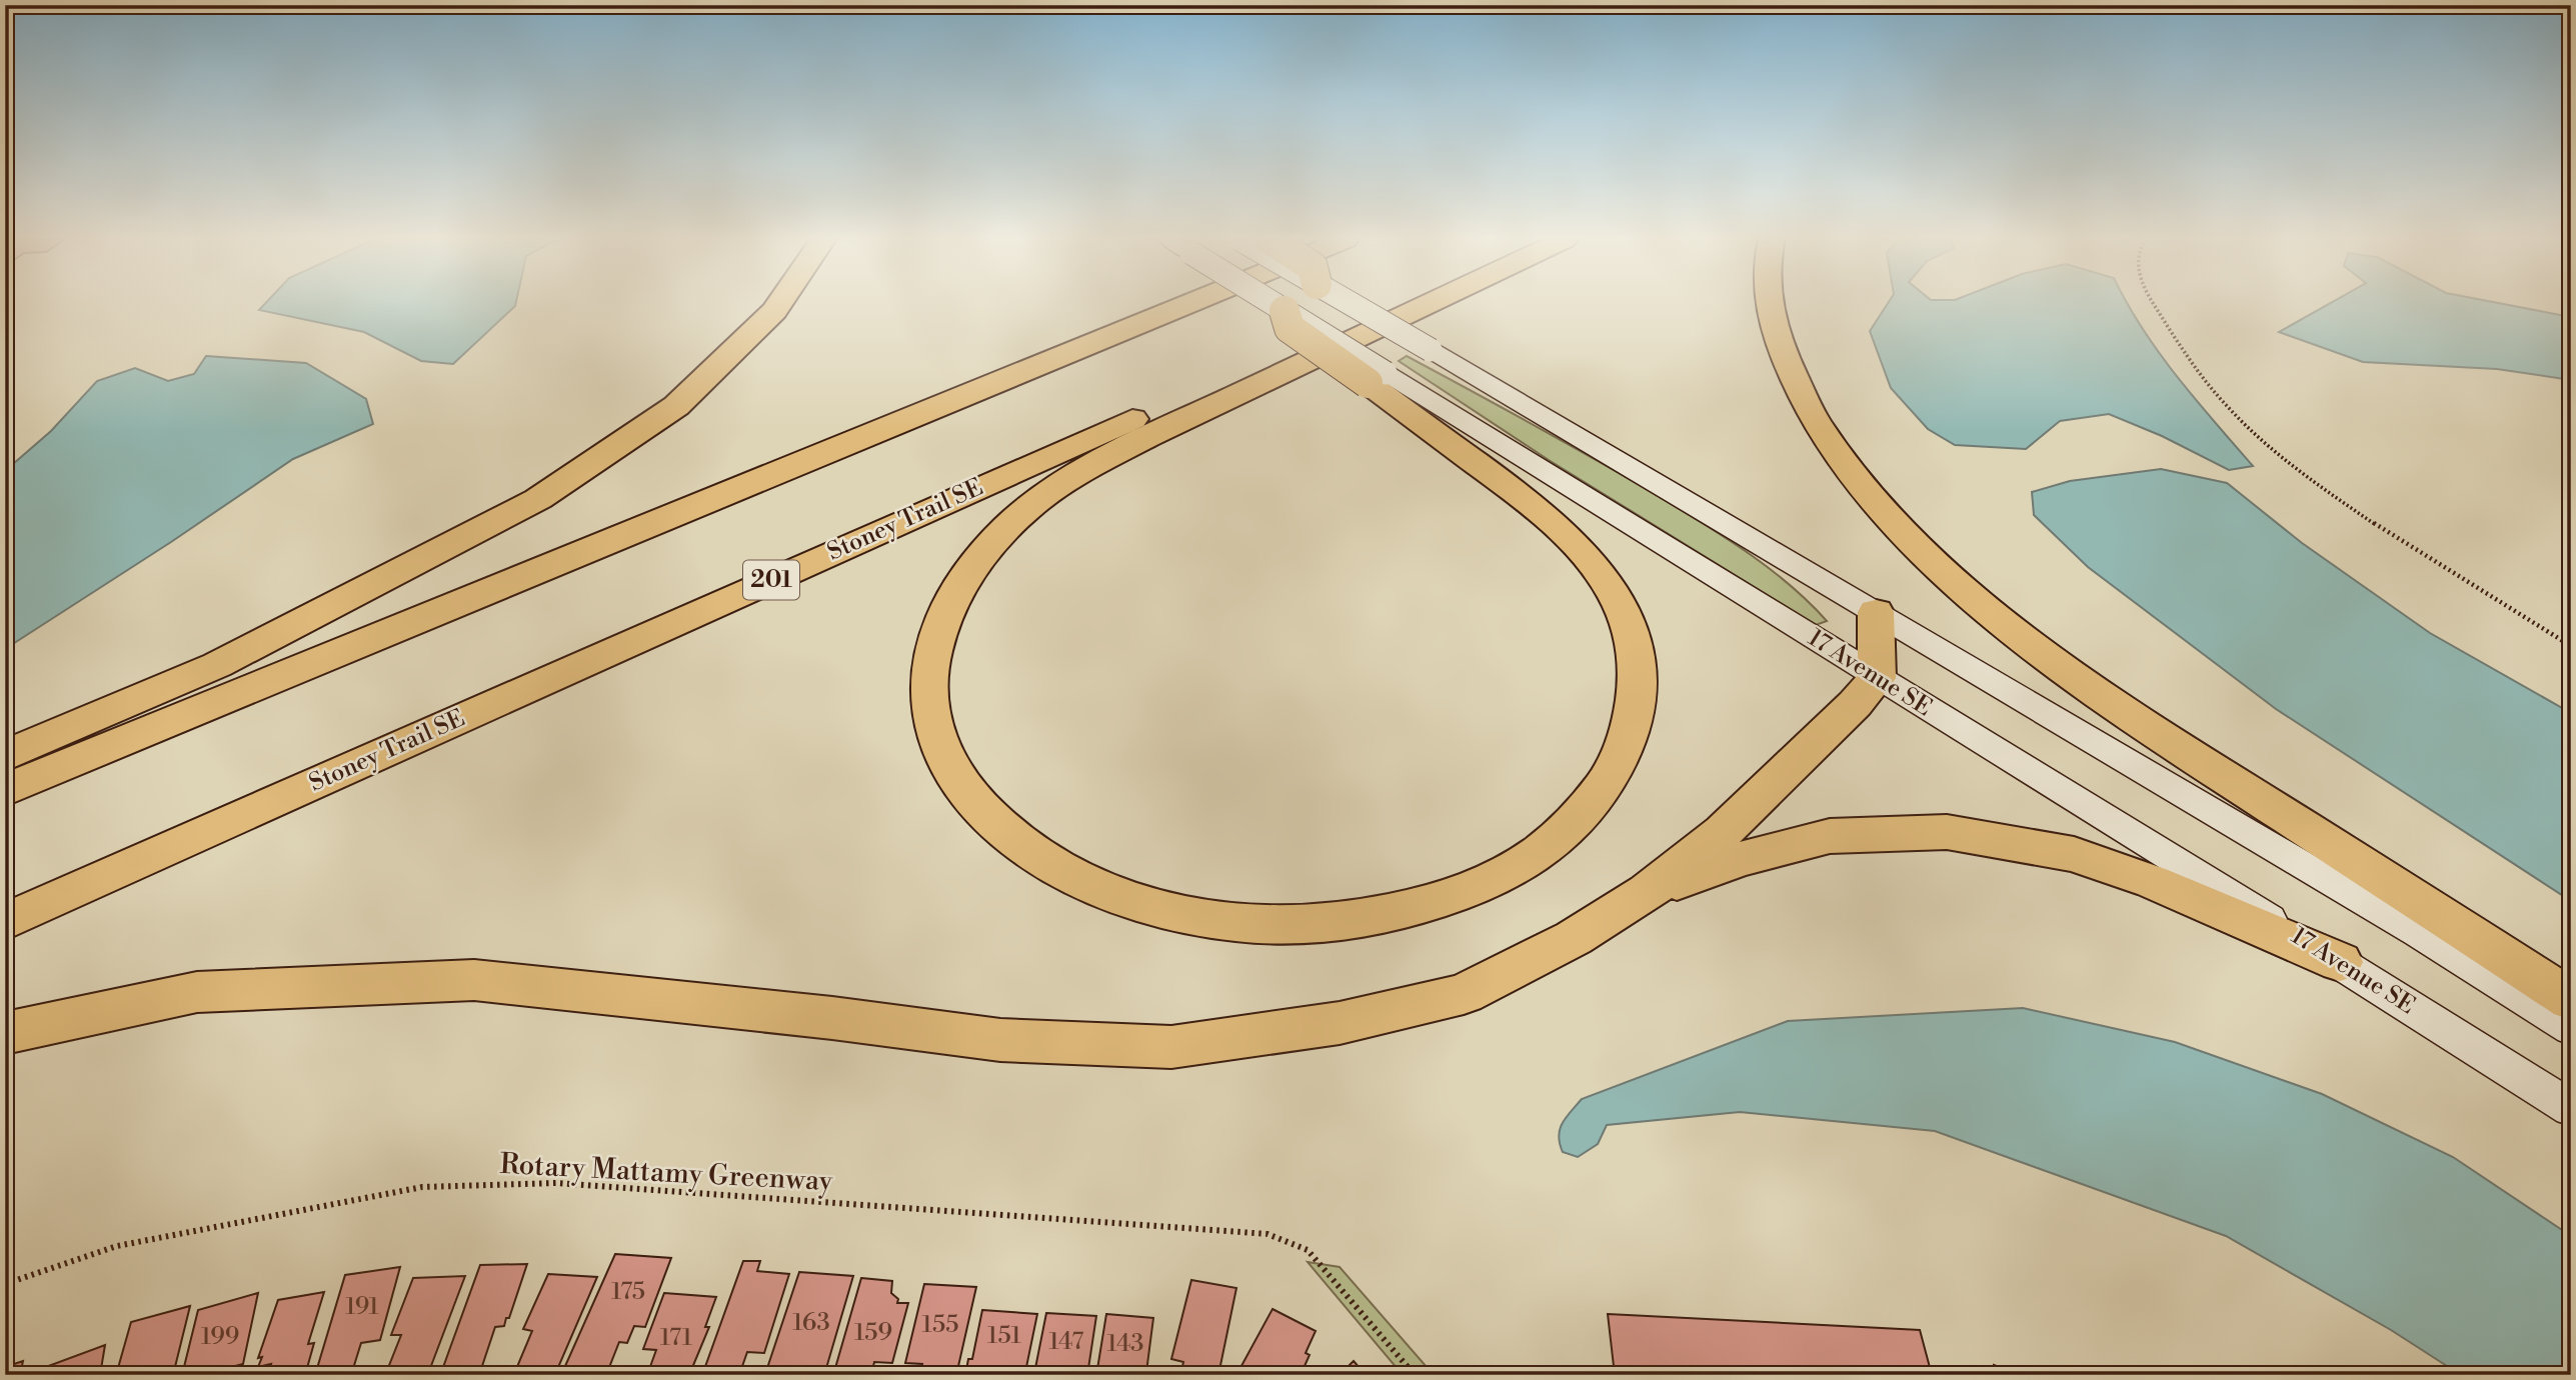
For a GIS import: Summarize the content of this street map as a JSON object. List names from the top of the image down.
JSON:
{
  "streets": {
    "highway": ["Stoney Trail SE", "201"],
    "main road": ["17 Avenue SE"],
    "path": ["Rotary Mattamy Greenway"]
  },
  "house_numbers": [
    "175",
    "191",
    "163",
    "155",
    "159",
    "151",
    "199",
    "171",
    "147",
    "143"
  ]
}
